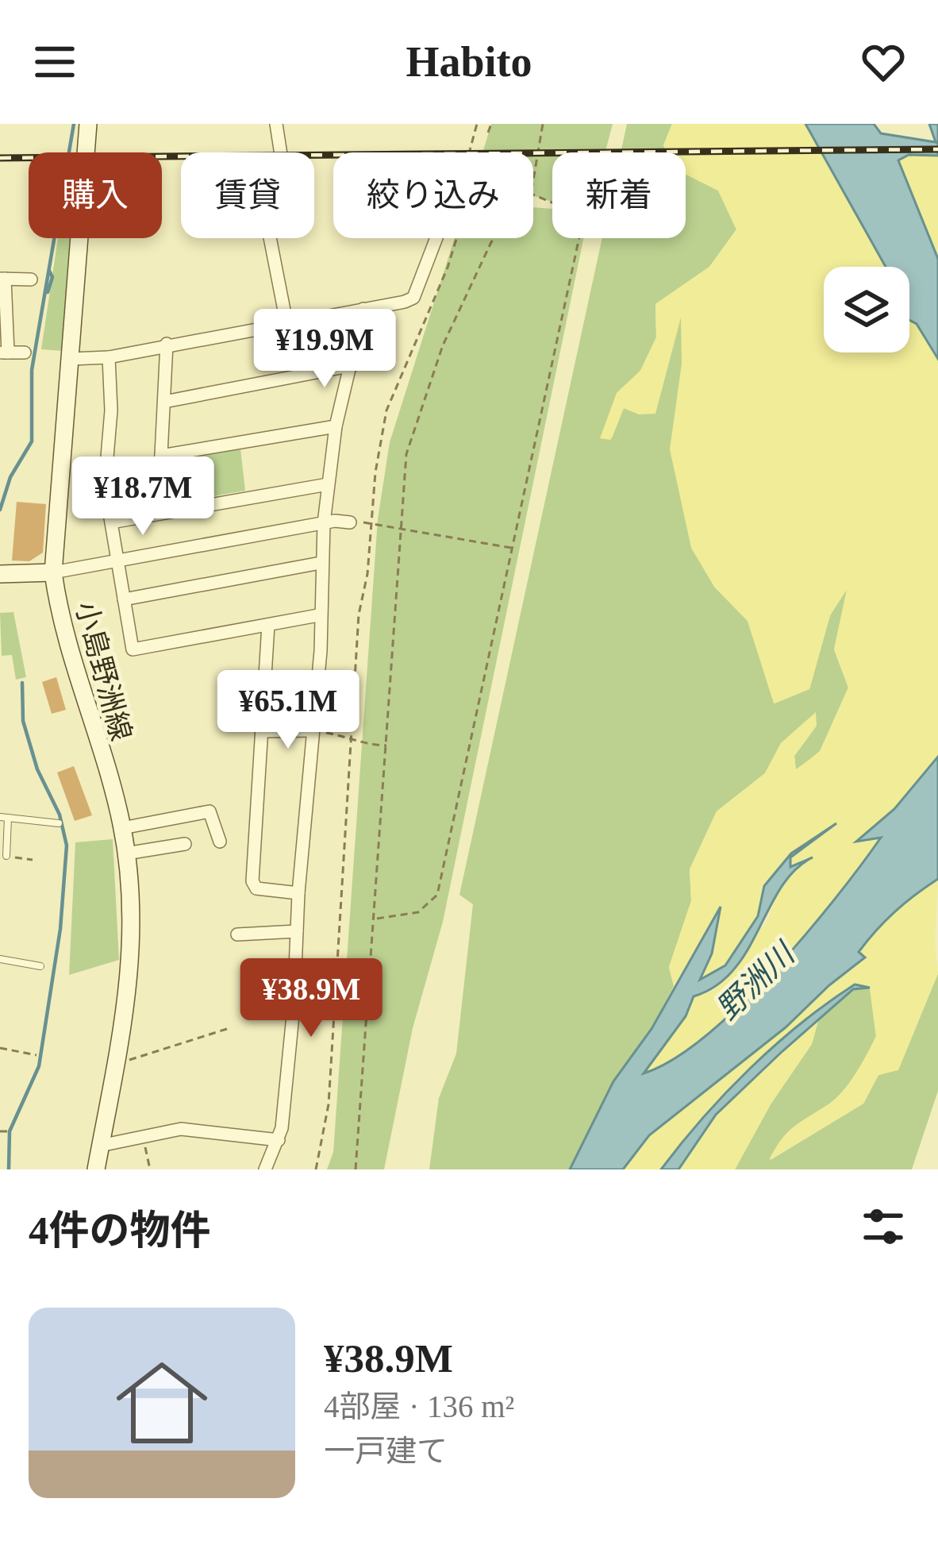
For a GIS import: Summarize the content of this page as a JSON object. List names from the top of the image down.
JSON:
{
  "streets": {
    "main road": ["小島野洲線"]
  },
  "water": ["野洲川"],
  "page": {
    "header": "Habito",
    "chip": [
      "購入",
      "賃貸",
      "絞り込み",
      "新着"
    ],
    "price": [
      "¥19.9M",
      "¥18.7M",
      "¥65.1M",
      "¥38.9M"
    ],
    "heading": "4件の物件",
    "list": [
      {
        "name": "¥38.9M",
        "note": "4部屋 · 136 m² · 一戸建て"
      }
    ]
  }
}
